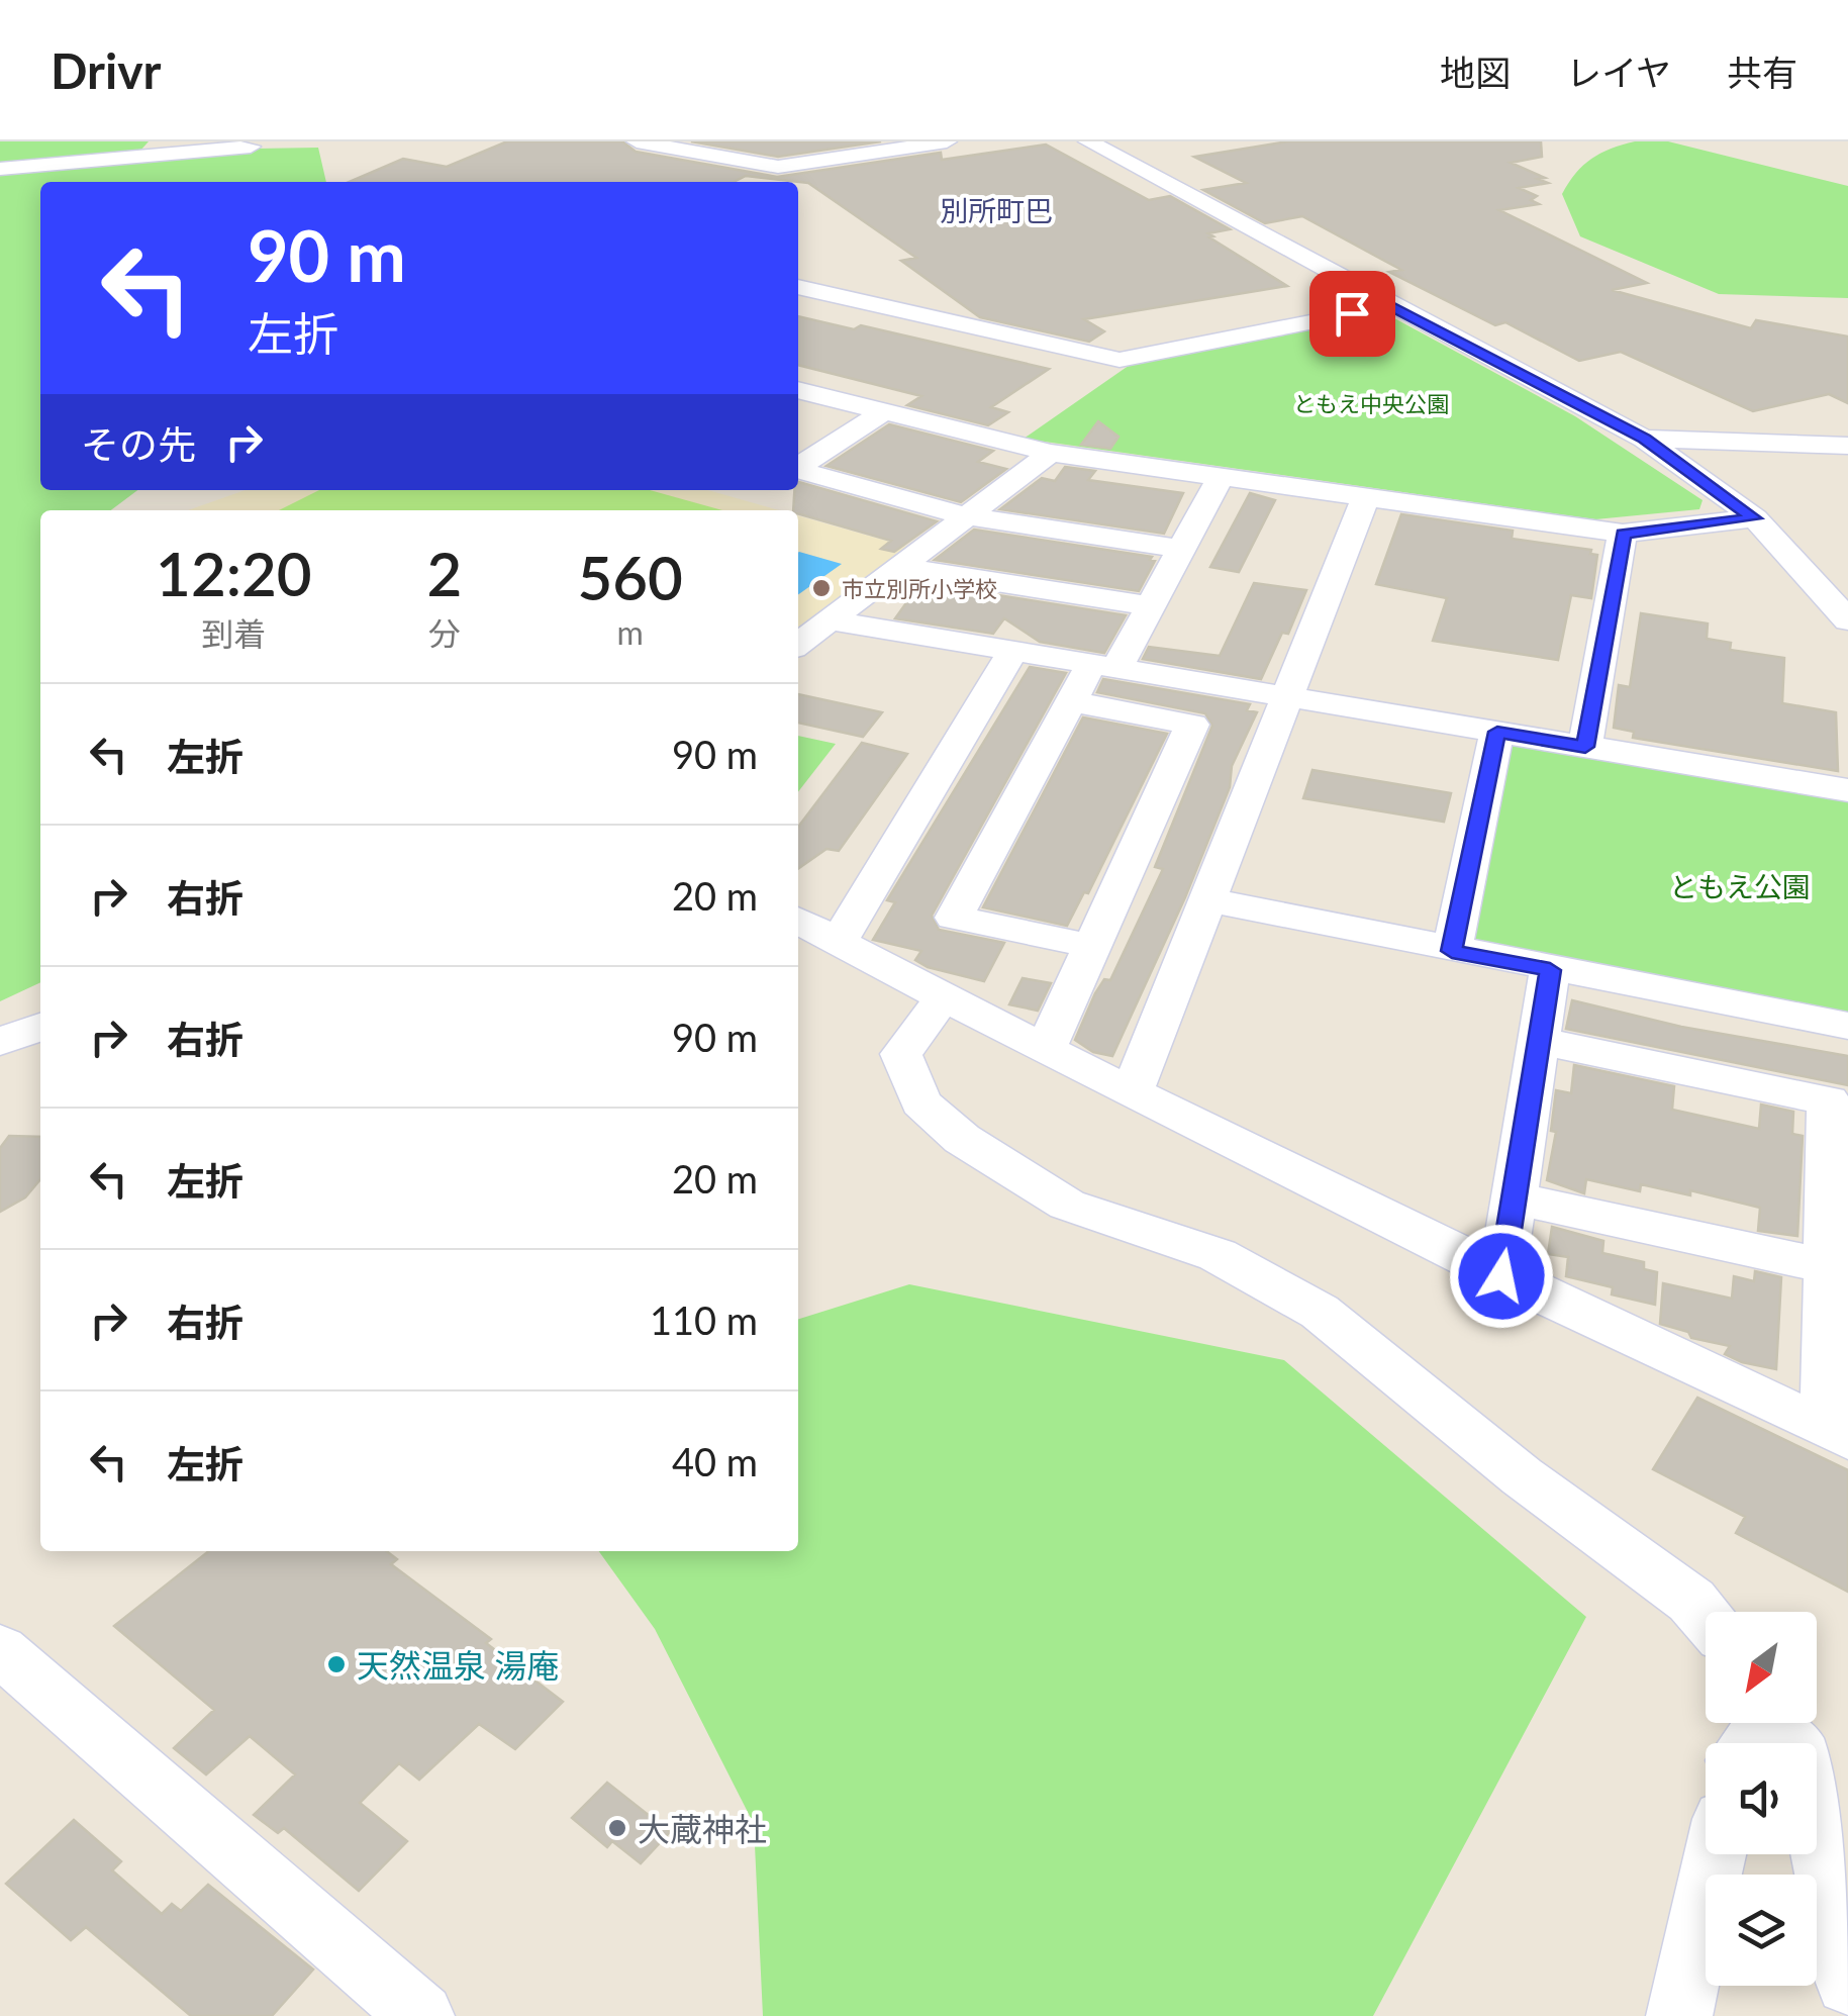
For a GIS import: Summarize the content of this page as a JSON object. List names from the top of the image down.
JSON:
{
  "districts": ["別所町巴"],
  "parks": ["ともえ中央公園", "ともえ公園"],
  "places": ["市立別所小学校", "天然温泉 湯庵", "大蔵神社"],
  "north": "bottom left",
  "page": {
    "header": "Drivr",
    "nav": ["地図", "レイヤ", "共有"],
    "turn": ["90 m", "左折"],
    "then": "その先",
    "eta": [
      "12:20",
      "到着",
      "2",
      "分",
      "560",
      "m"
    ],
    "list": [
      {
        "name": "左折",
        "value": "90 m"
      },
      {
        "name": "右折",
        "value": "20 m"
      },
      {
        "name": "右折",
        "value": "90 m"
      },
      {
        "name": "左折",
        "value": "20 m"
      },
      {
        "name": "右折",
        "value": "110 m"
      },
      {
        "name": "左折",
        "value": "40 m"
      }
    ]
  }
}
